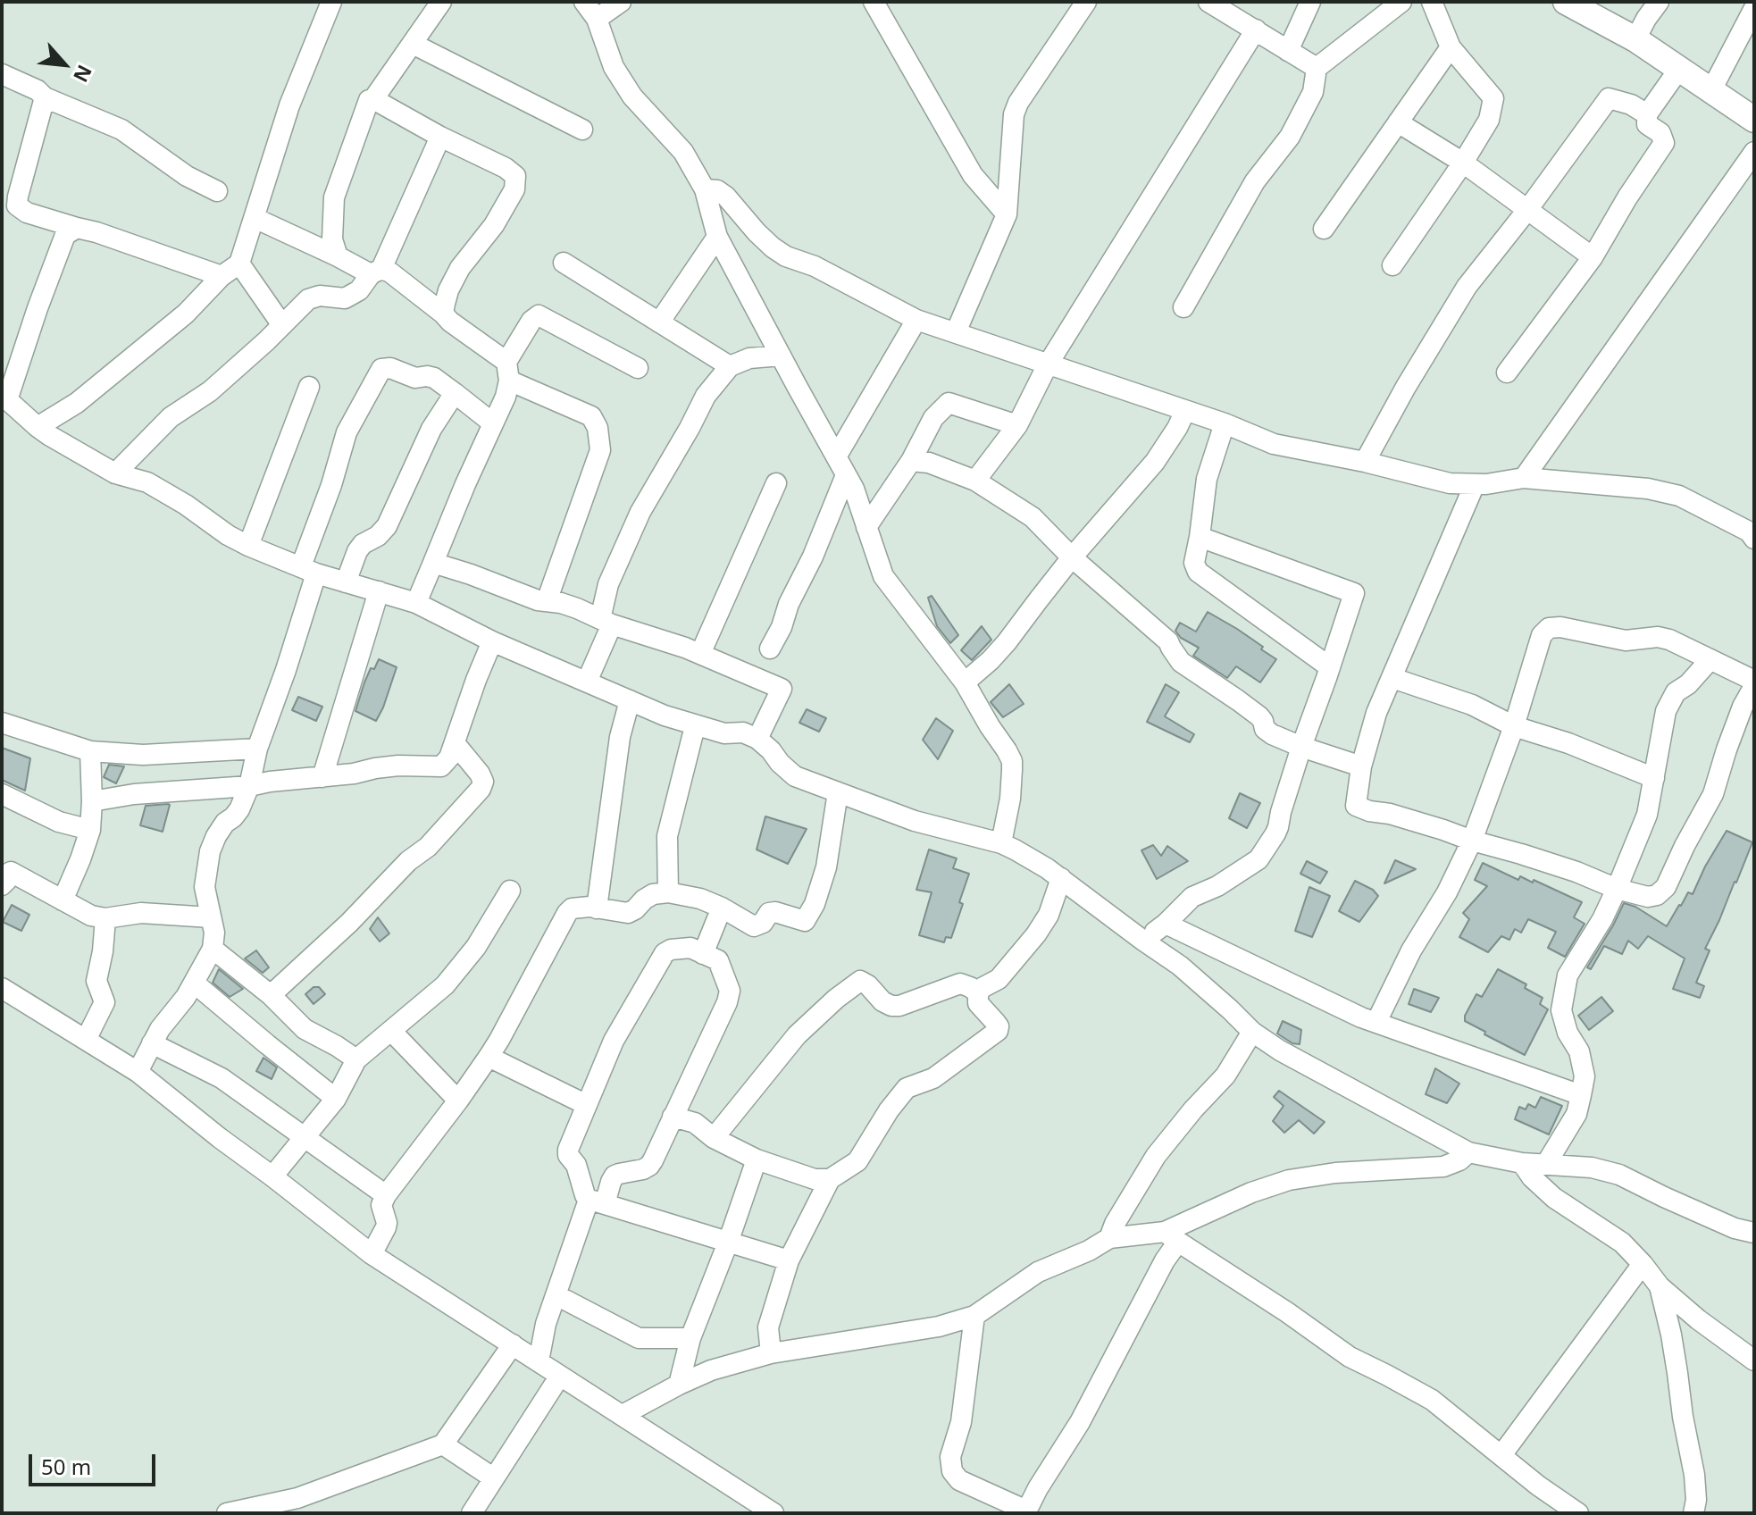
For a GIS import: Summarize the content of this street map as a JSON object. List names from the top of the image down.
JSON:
{
  "scale_bar": "50 m",
  "north": "bottom right"
}
